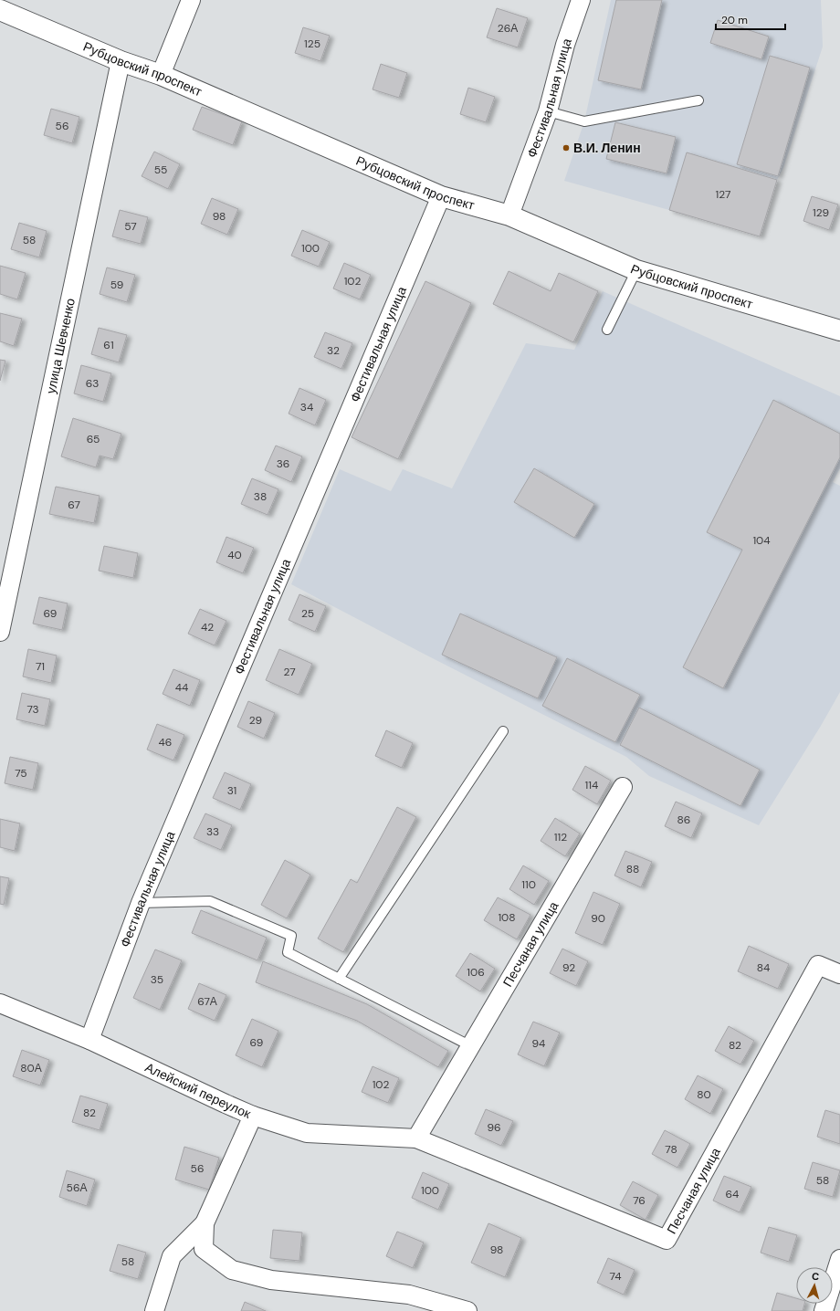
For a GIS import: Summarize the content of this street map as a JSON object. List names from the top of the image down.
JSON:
{
  "streets": {
    "street": [
      "Рубцовский проспект",
      "Фестивальная улица",
      "улица Шевченко",
      "Песчаная улица",
      "Алейский переулок"
    ]
  },
  "crossings": [
    ["Рубцовский проспект", "Фестивальная улица"],
    ["Рубцовский проспект", "улица Шевченко"],
    ["Фестивальная улица", "Алейский переулок"],
    ["Песчаная улица", "Алейский переулок"]
  ],
  "places": ["В.И. Ленин"],
  "house_numbers": [
    "26А",
    "125",
    "56",
    "55",
    "127",
    "129",
    "98",
    "57",
    "58",
    "100",
    "102",
    "59",
    "61",
    "32",
    "63",
    "34",
    "65",
    "36",
    "38",
    "67",
    "104",
    "40",
    "69",
    "25",
    "42",
    "71",
    "27",
    "44",
    "73",
    "29",
    "46",
    "75",
    "114",
    "31",
    "86",
    "33",
    "112",
    "88",
    "110",
    "108",
    "90",
    "92",
    "84",
    "106",
    "35",
    "67А",
    "69",
    "94",
    "82",
    "80А",
    "102",
    "80",
    "82",
    "96",
    "78",
    "56",
    "58",
    "56А",
    "100",
    "64",
    "76",
    "98",
    "58",
    "74"
  ],
  "scale_bar": "20 m",
  "north": "top"
}
